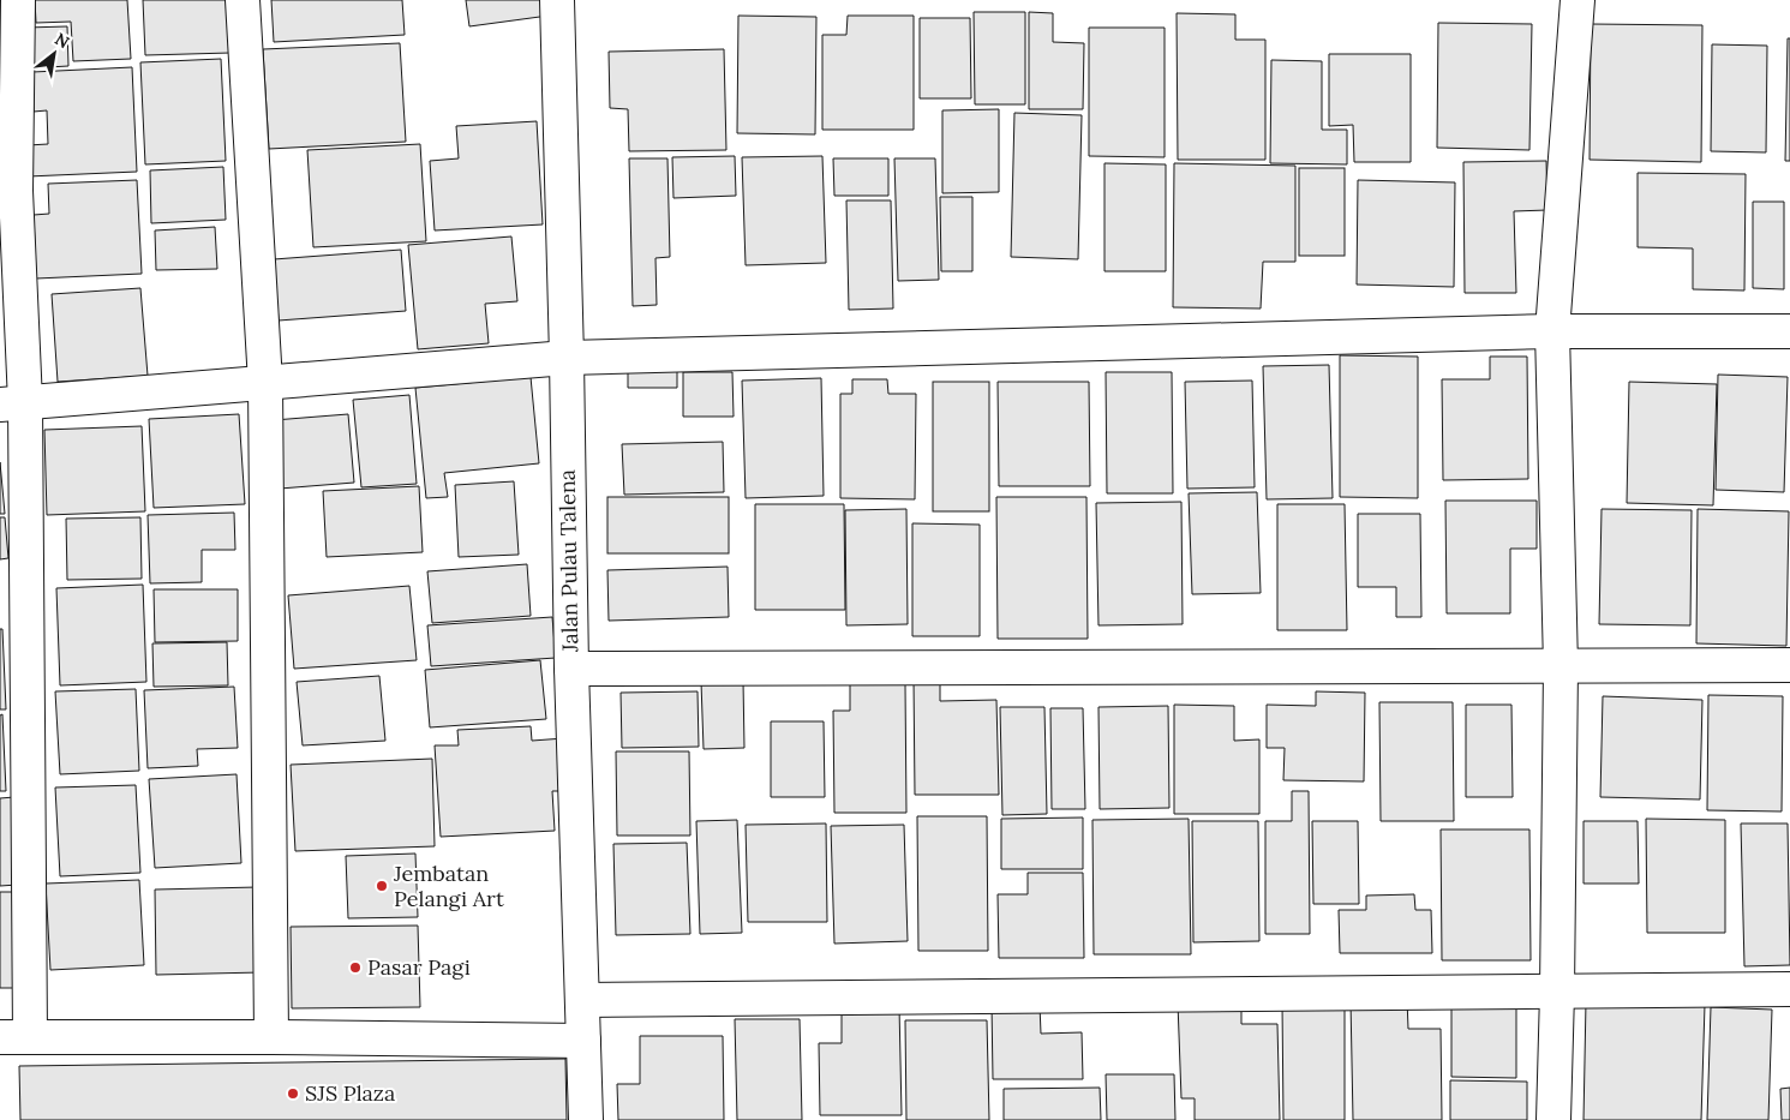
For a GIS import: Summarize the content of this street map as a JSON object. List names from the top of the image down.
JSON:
{
  "streets": {
    "street": ["Jalan Pulau Talena"]
  },
  "places": ["Jembatan Pelangi Art", "Pasar Pagi", "SJS Plaza"],
  "north": "top right"
}
